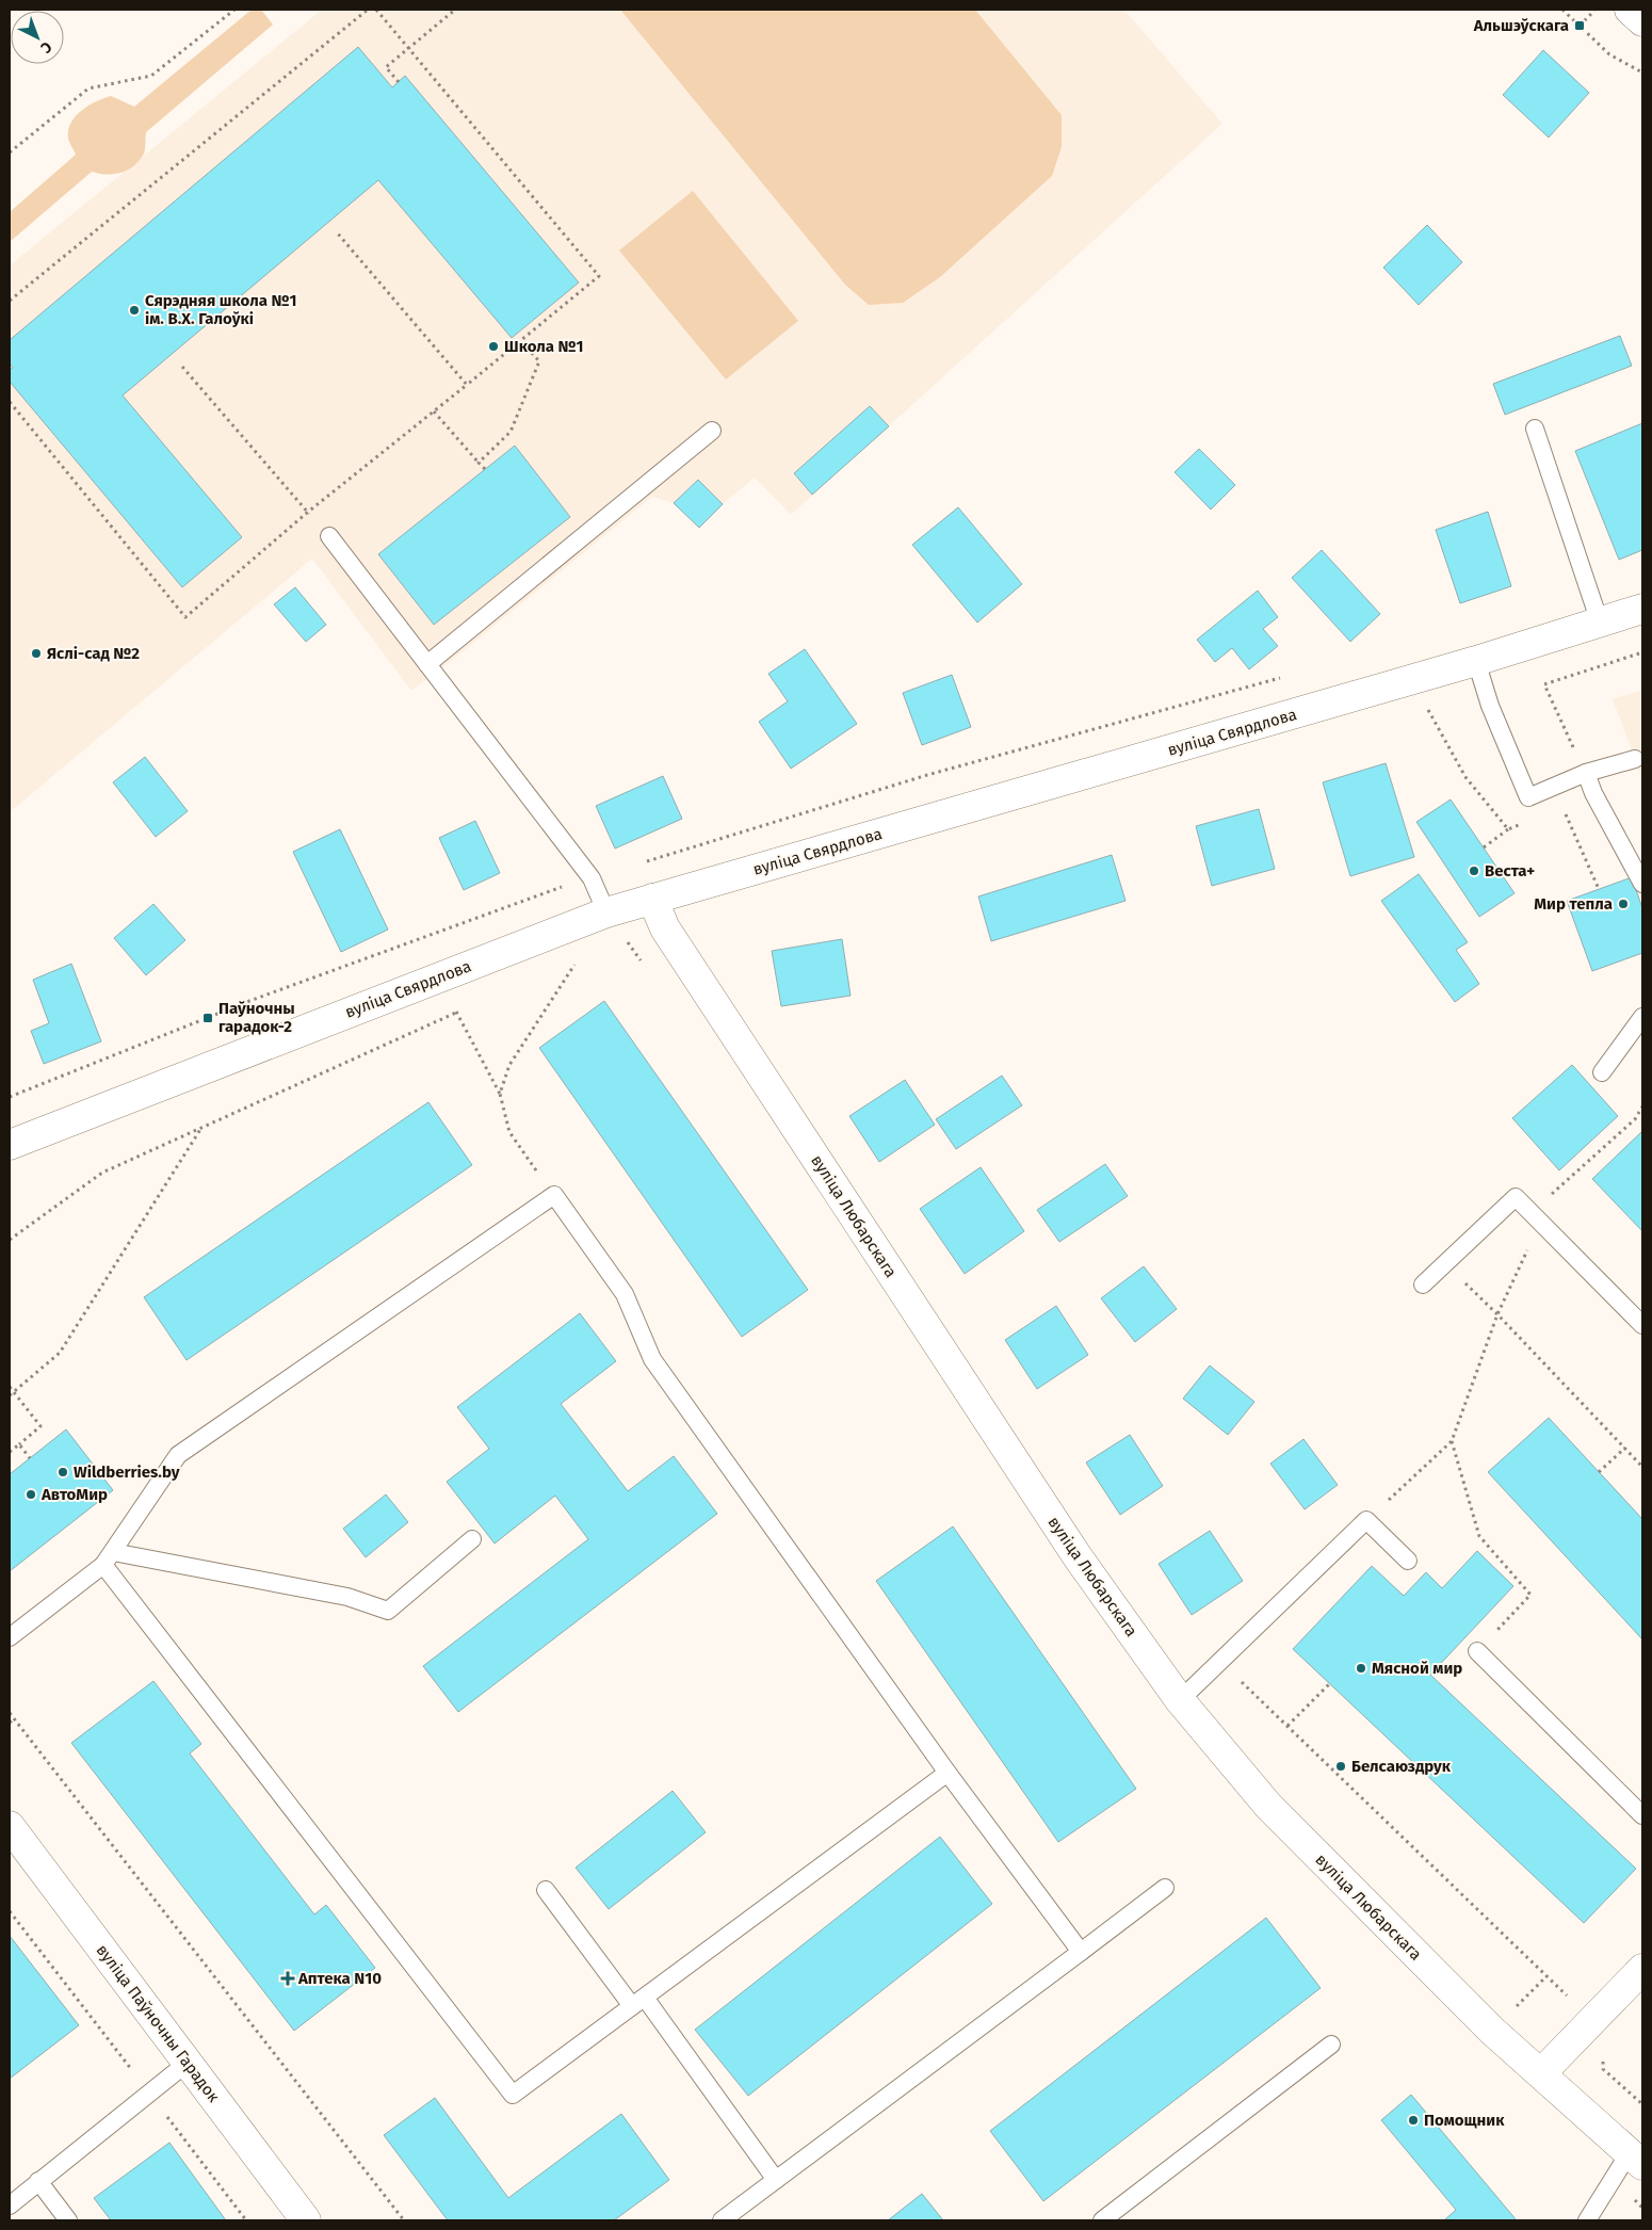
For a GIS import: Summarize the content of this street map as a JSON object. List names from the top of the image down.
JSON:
{
  "streets": {
    "street": ["вуліца Свярдлова", "вуліца Любарскага", "вуліца Паўночны Гарадок"]
  },
  "crossings": [
    ["вуліца Свярдлова", "вуліца Любарскага"]
  ],
  "places": {
    "transit": ["Альшэўскага", "Паўночны гарадок-2"],
    "other": [
      "Сярэдняя школа №1 ім. В.Х. Галоўкі",
      "Школа №1",
      "Яслі-сад №2",
      "Веста+",
      "Мир тепла",
      "Wildberries.by",
      "АвтоМир",
      "Мясной мир",
      "Белсаюздрук",
      "Помощник"
    ],
    "health": ["Аптека N10"]
  },
  "north": "bottom right"
}
